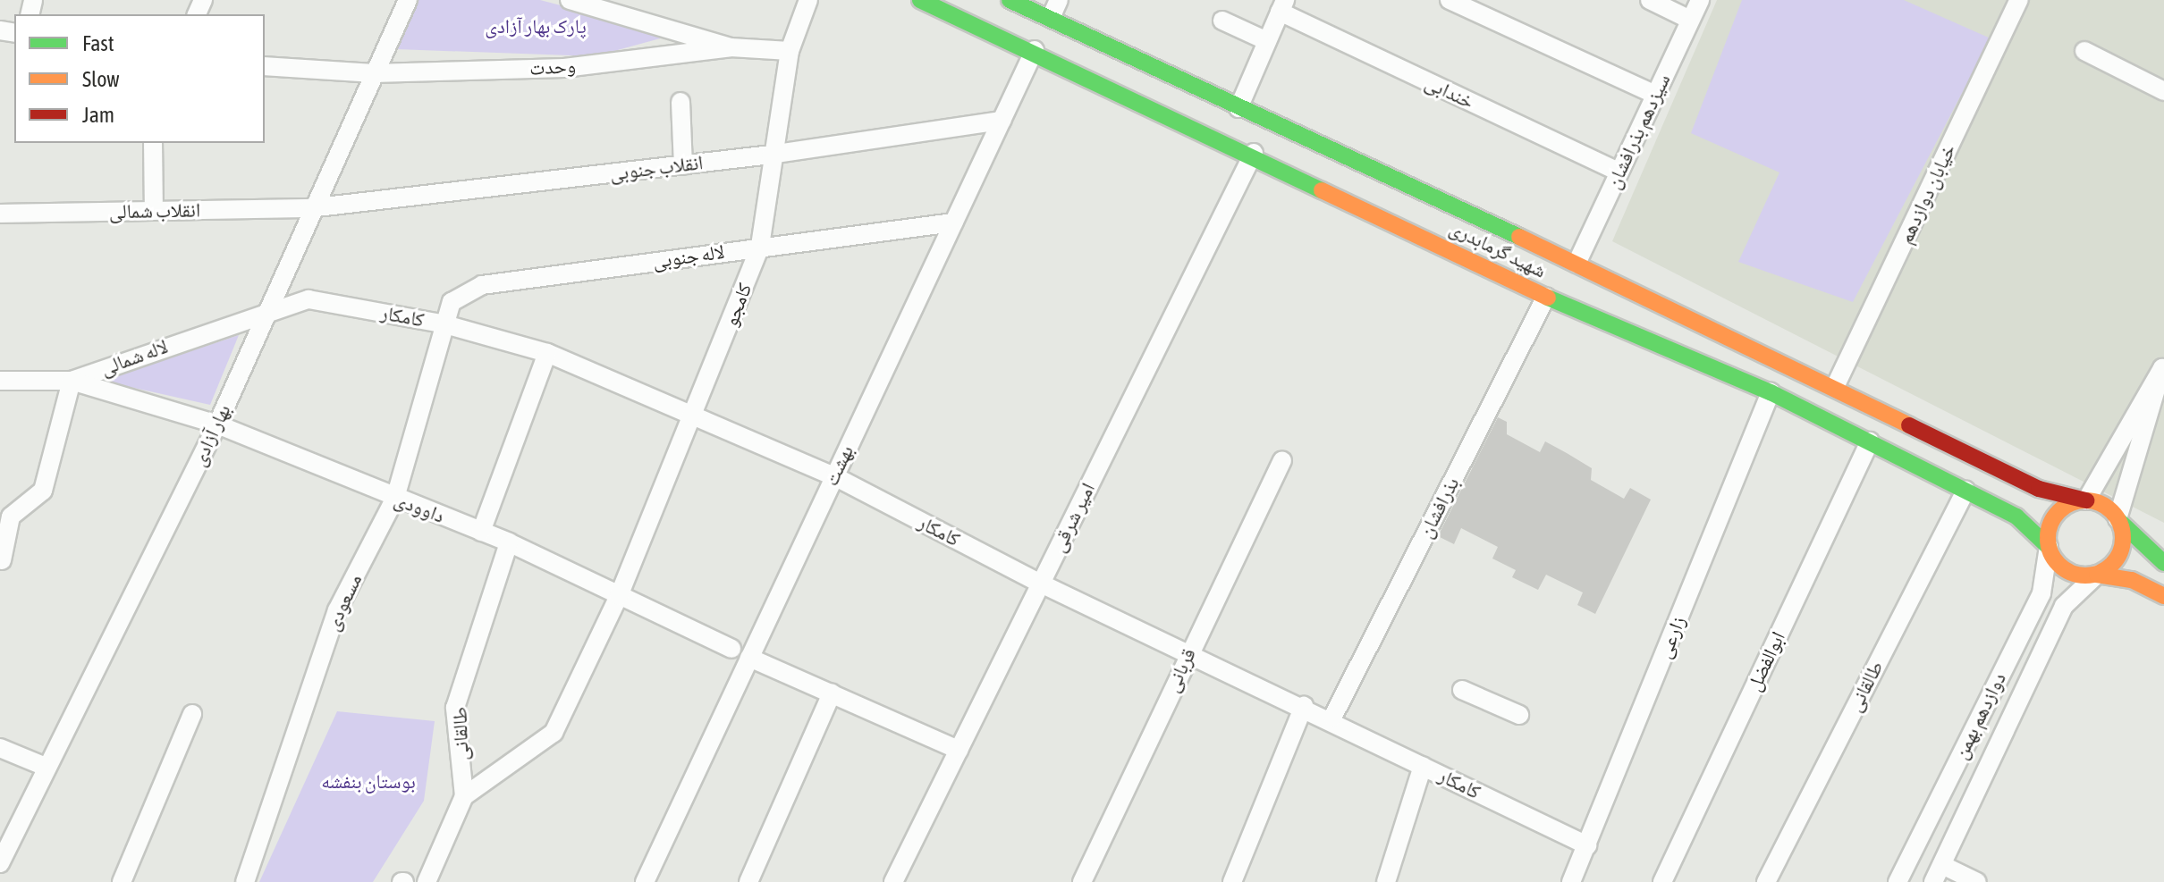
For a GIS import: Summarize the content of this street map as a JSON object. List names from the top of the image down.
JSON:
{
  "streets": {
    "main road": ["شهید گرمابدری"],
    "street": [
      "وحدت",
      "خندابی",
      "سیزدهم بذرافشان",
      "انقلاب جنوبی",
      "خیابان دوازدهم",
      "انقلاب شمالی",
      "لاله جنوبی",
      "کامجو",
      "کامکار",
      "لاله شمالی",
      "بهار آزادی",
      "بهشت",
      "داوودی",
      "بذرافشان",
      "امیر شرقی",
      "مسعودی",
      "زارعی",
      "ابوالفضل",
      "قربانی",
      "طالقانی",
      "دوازدهم بهمن"
    ]
  },
  "crossings": [
    ["وحدت", "کامجو"],
    ["وحدت", "بهار آزادی"],
    ["خندابی", "سیزدهم بذرافشان"],
    ["سیزدهم بذرافشان", "شهید گرمابدری"],
    ["انقلاب جنوبی", "انقلاب شمالی"],
    ["انقلاب جنوبی", "کامجو"],
    ["انقلاب جنوبی", "بهار آزادی"],
    ["انقلاب جنوبی", "بهشت"],
    ["خیابان دوازدهم", "شهید گرمابدری"],
    ["انقلاب شمالی", "بهار آزادی"],
    ["شهید گرمابدری", "بهشت"],
    ["شهید گرمابدری", "بذرافشان"],
    ["شهید گرمابدری", "امیر شرقی"],
    ["شهید گرمابدری", "زارعی"],
    ["شهید گرمابدری", "ابوالفضل"],
    ["شهید گرمابدری", "طالقانی"],
    ["شهید گرمابدری", "دوازدهم بهمن"],
    ["لاله جنوبی", "کامجو"],
    ["لاله جنوبی", "کامکار"],
    ["لاله جنوبی", "بهشت"],
    ["لاله جنوبی", "مسعودی"],
    ["کامجو", "کامکار"],
    ["کامجو", "داوودی"],
    ["کامجو", "طالقانی"],
    ["کامکار", "لاله شمالی"],
    ["کامکار", "بهار آزادی"],
    ["کامکار", "بهشت"],
    ["کامکار", "بذرافشان"],
    ["کامکار", "امیر شرقی"],
    ["کامکار", "مسعودی"],
    ["کامکار", "زارعی"],
    ["کامکار", "قربانی"],
    ["لاله شمالی", "بهار آزادی"],
    ["لاله شمالی", "داوودی"],
    ["بهار آزادی", "داوودی"],
    ["داوودی", "مسعودی"],
    ["داوودی", "طالقانی"]
  ],
  "parks": ["پارک بهار آزادی", "بوستان بنفشه"],
  "legend": ["Fast", "Slow", "Jam"]
}
